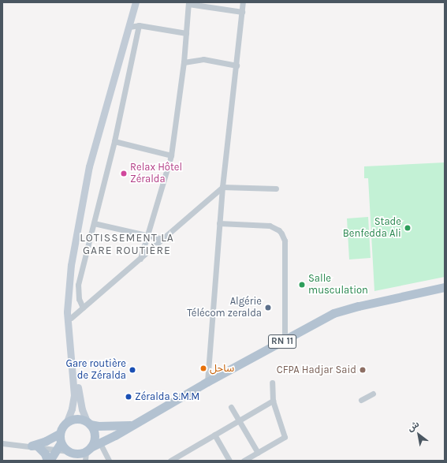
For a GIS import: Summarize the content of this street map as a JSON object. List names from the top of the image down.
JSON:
{
  "streets": {
    "main road": ["RN 11"]
  },
  "districts": ["LOTISSEMENT LA GARE ROUTIÈRE"],
  "places": [
    "Relax Hôtel Zéralda",
    "Stade Benfedda Ali",
    "Salle musculation",
    "Algérie Télécom zeralda",
    "ساحل",
    "Gare routière de Zéralda",
    "CFPA Hadjar Said",
    "Zéralda S.M.M"
  ],
  "north": "top left"
}
